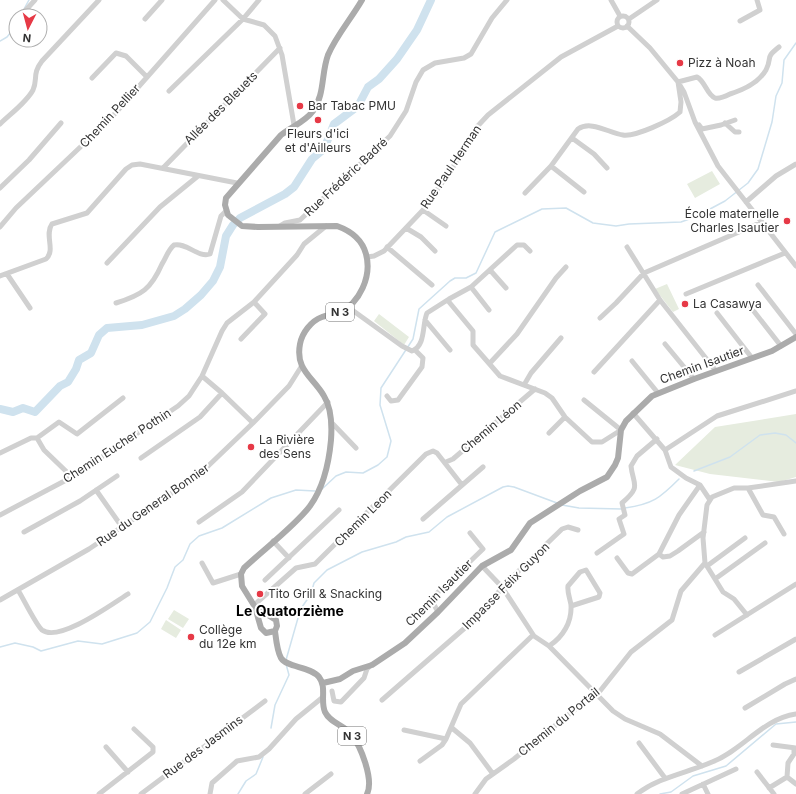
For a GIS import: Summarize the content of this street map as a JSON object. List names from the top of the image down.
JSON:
{
  "streets": {
    "main road": ["N 3", "Chemin Isautier"],
    "street": [
      "Allée des Bleuets",
      "Chemin Pellier",
      "Rue Paul Herman",
      "Rue Frédéric Badré",
      "Chemin Léon",
      "Chemin Eucher Pothin",
      "Rue du General Bonnier",
      "Chemin Leon",
      "Impasse Félix Guyon",
      "Chemin du Portail",
      "Rue des Jasmins"
    ]
  },
  "crossings": [
    ["Rue Paul Herman", "N 3"],
    ["Rue Frédéric Badré", "N 3"],
    ["N 3", "Chemin Isautier"],
    ["N 3", "Chemin Eucher Pothin"],
    ["N 3", "Rue du General Bonnier"],
    ["Chemin Isautier", "Chemin Léon"],
    ["Chemin Léon", "Chemin Leon"]
  ],
  "districts": ["Le Quatorzième"],
  "places": [
    "Pizz à Noah",
    "Bar Tabac PMU",
    "Fleurs d'ici et d'Ailleurs",
    "École maternelle Charles Isautier",
    "La Casawya",
    "La Rivière des Sens",
    "Tito Grill & Snacking",
    "Collège du 12e km"
  ],
  "north": "bottom"
}
